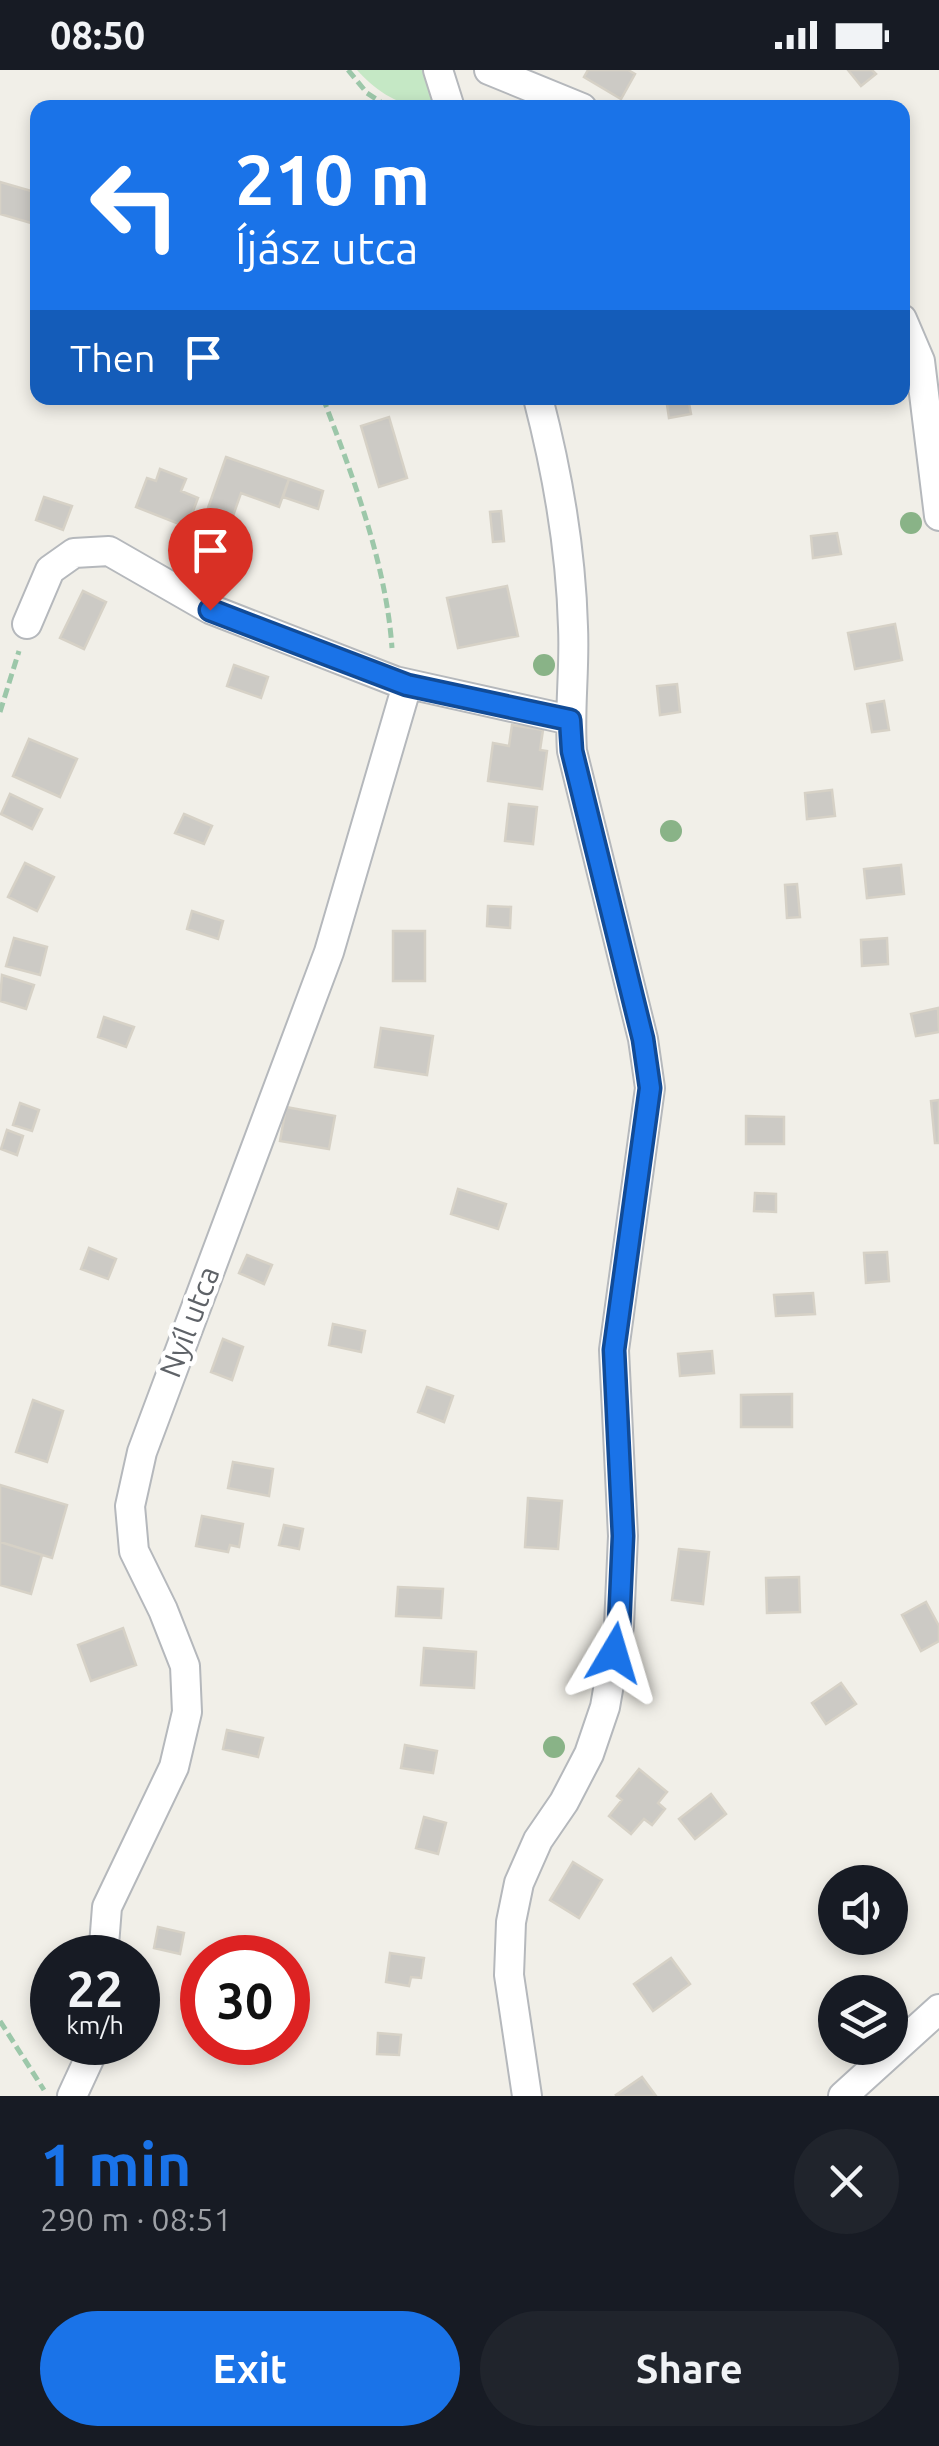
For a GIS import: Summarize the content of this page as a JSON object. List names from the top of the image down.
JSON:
{
  "streets": {
    "street": ["Nyíl utca"]
  },
  "page": {
    "status": "08:50",
    "turn": ["210 m", "Íjász utca"],
    "then": "Then",
    "speed": "22 km/h",
    "limit": "30",
    "heading": ["1 min", "290 m · 08:51"],
    "buttons": ["Exit", "Share"]
  }
}
